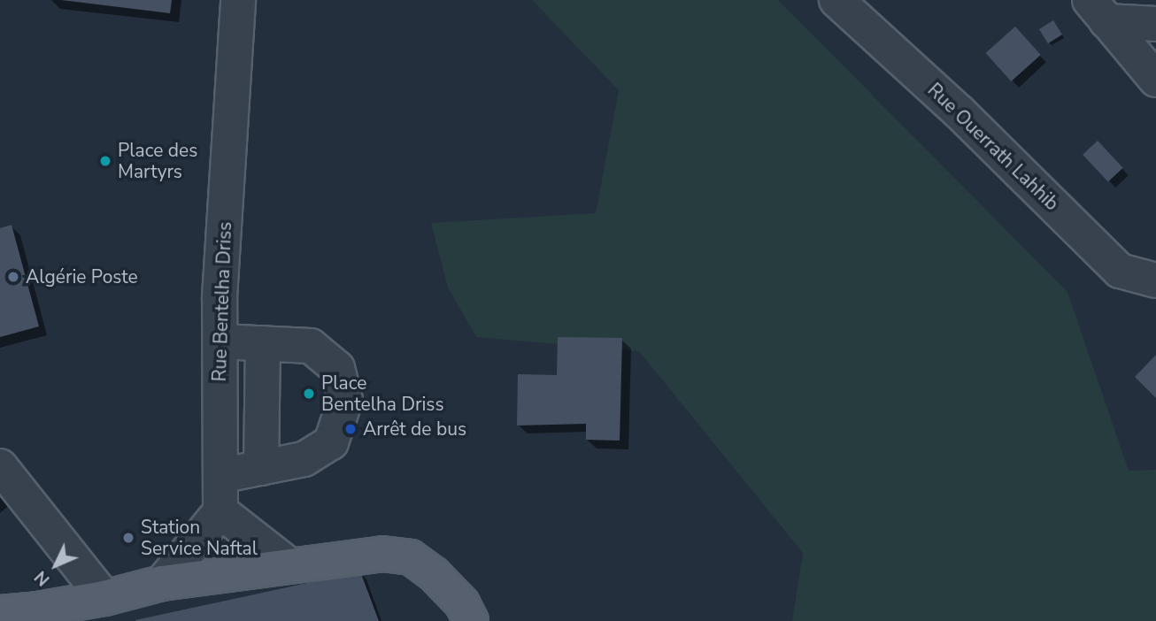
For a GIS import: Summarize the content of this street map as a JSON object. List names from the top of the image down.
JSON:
{
  "streets": {
    "street": ["Rue Ouerrath Lahhib", "Rue Bentelha Driss"]
  },
  "places": [
    "Place des Martyrs",
    "Algérie Poste",
    "Place Bentelha Driss",
    "Arrêt de bus",
    "Station Service Naftal"
  ],
  "north": "bottom left"
}
